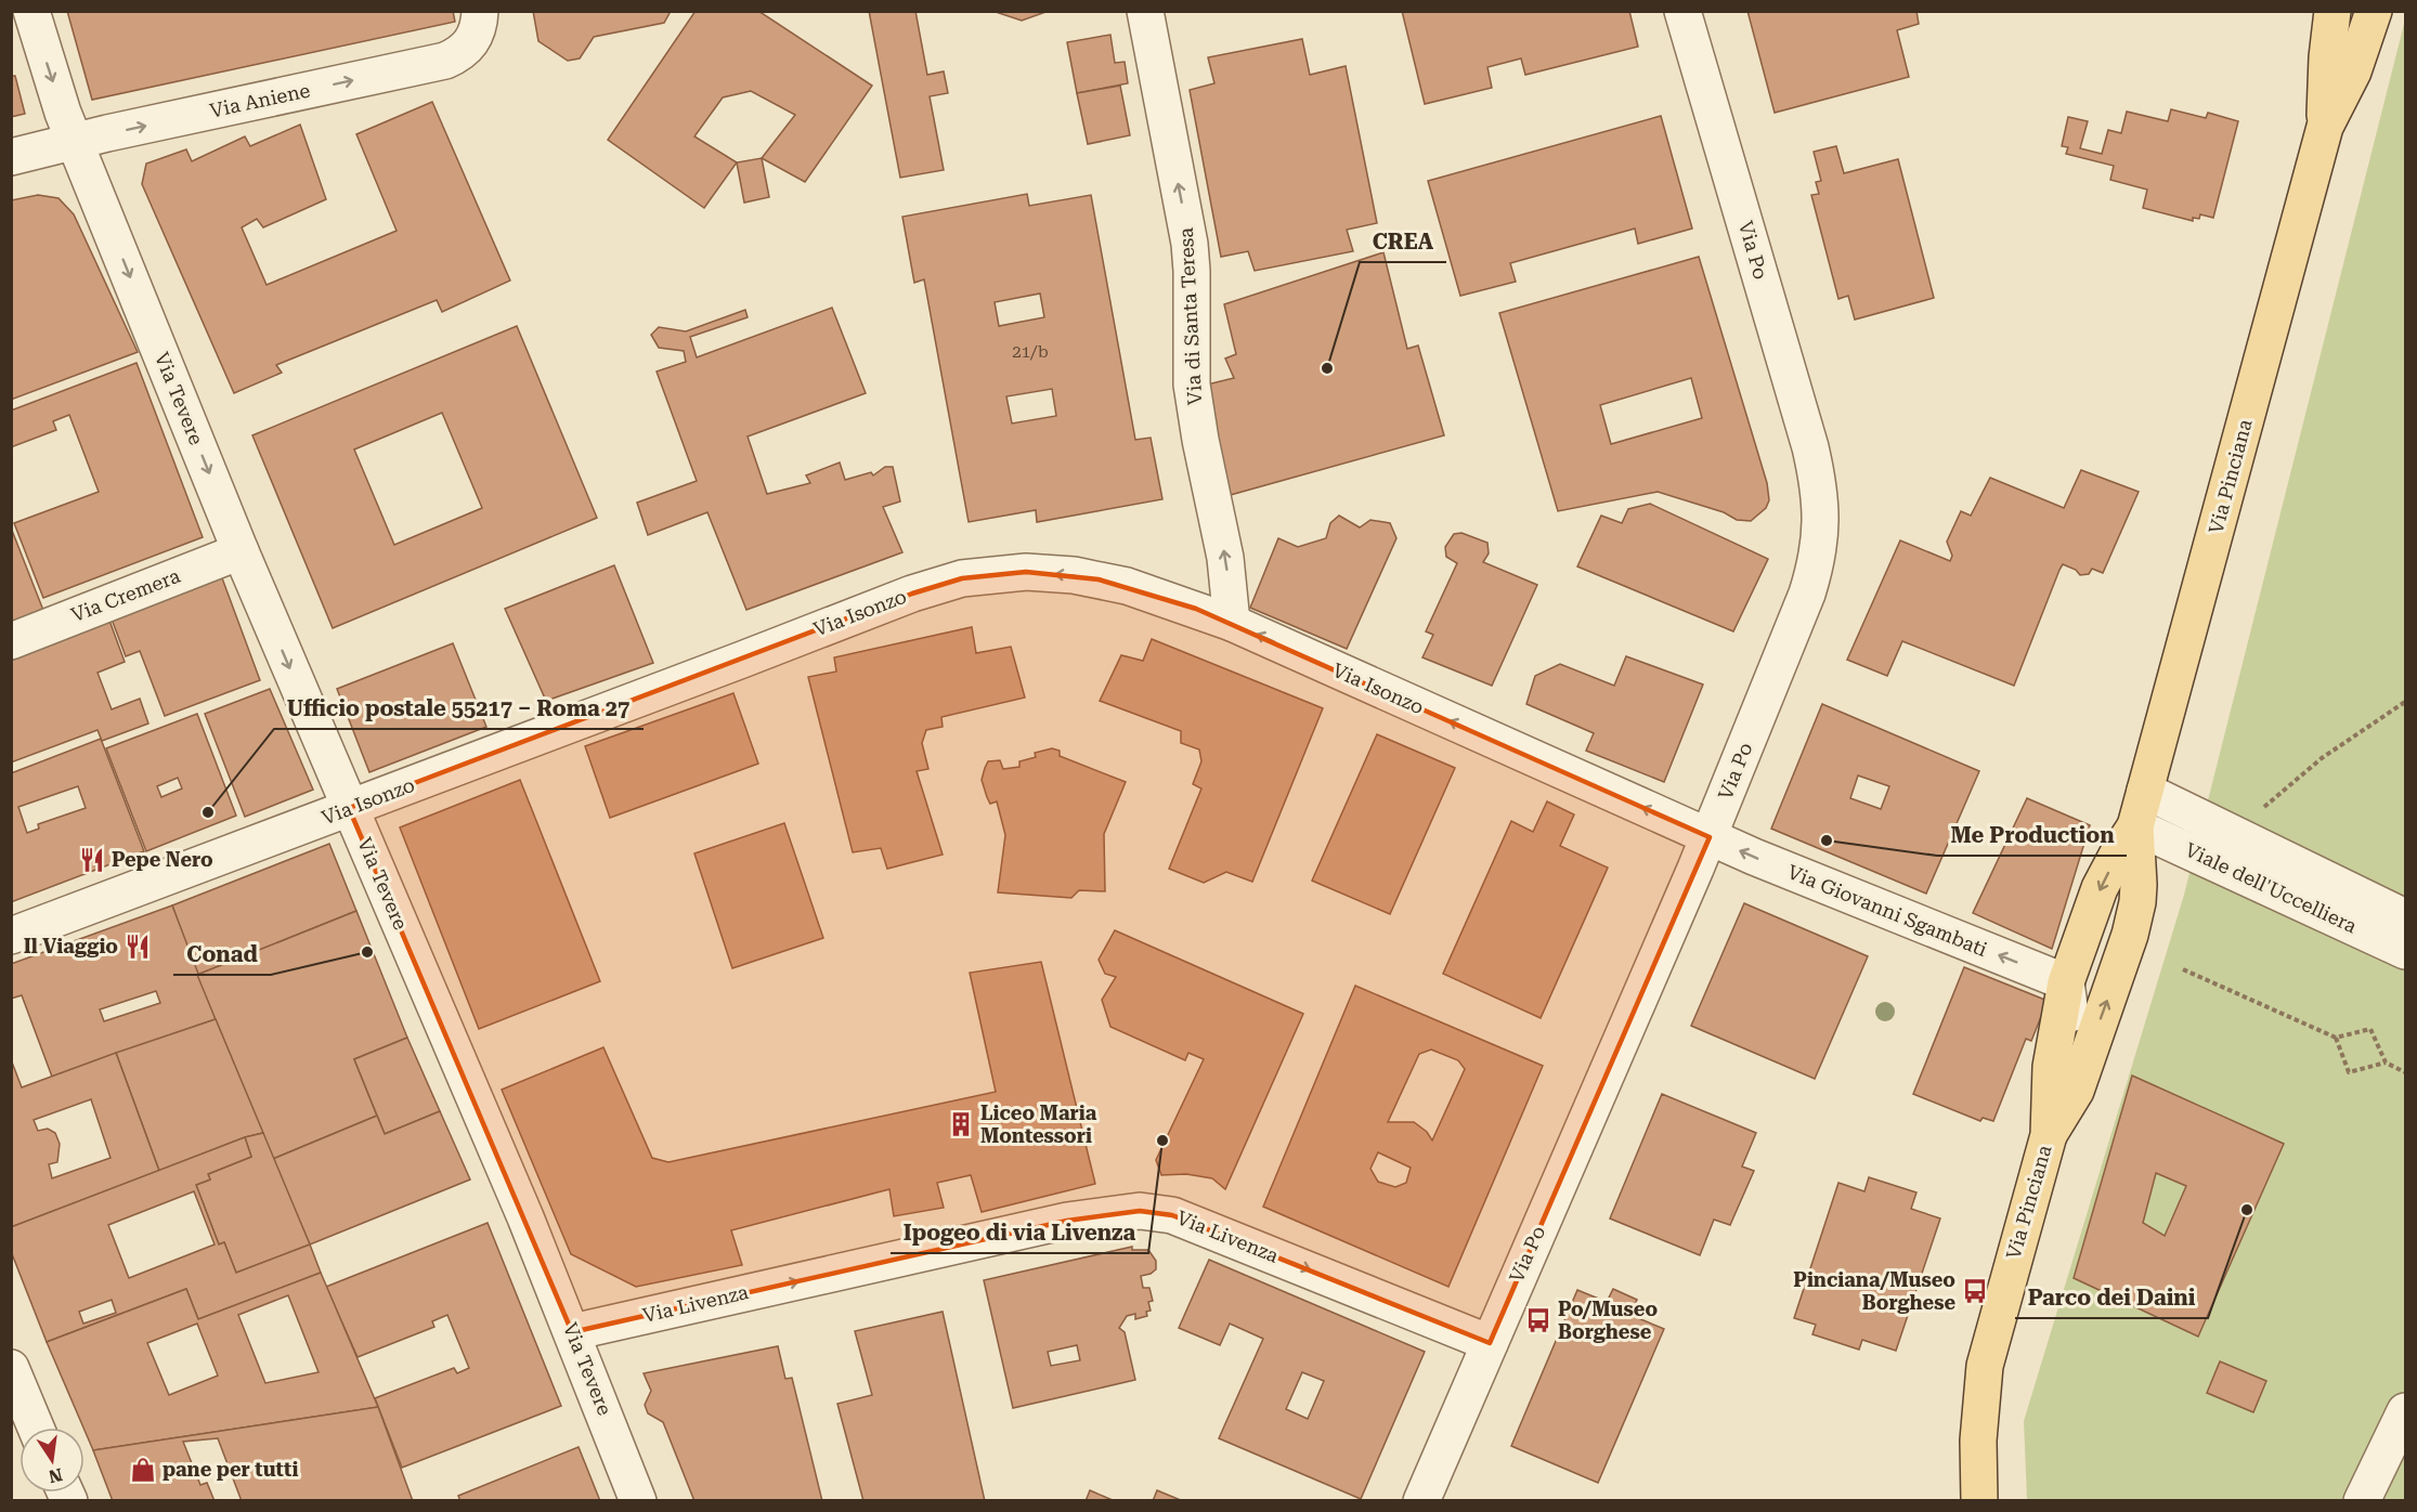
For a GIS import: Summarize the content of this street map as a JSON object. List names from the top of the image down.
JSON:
{
  "streets": {
    "main road": ["Via Pinciana"],
    "street": [
      "Via Aniene",
      "Via Po",
      "Via di Santa Teresa",
      "Via Tevere",
      "Via Cremera",
      "Via Isonzo",
      "Viale dell'Uccelliera",
      "Via Giovanni Sgambati",
      "Via Livenza"
    ]
  },
  "crossings": [
    ["Via Aniene", "Via Tevere"],
    ["Via Po", "Via Isonzo"],
    ["Via Po", "Via Giovanni Sgambati"],
    ["Via Po", "Via Livenza"],
    ["Via di Santa Teresa", "Via Isonzo"],
    ["Via Tevere", "Via Cremera"],
    ["Via Tevere", "Via Isonzo"],
    ["Via Tevere", "Via Livenza"],
    ["Via Pinciana", "Viale dell'Uccelliera"],
    ["Via Pinciana", "Via Giovanni Sgambati"],
    ["Via Isonzo", "Via Giovanni Sgambati"]
  ],
  "one_way": [
    "Via Aniene",
    "Via di Santa Teresa",
    "Via Tevere",
    "Via Isonzo",
    "Via Giovanni Sgambati",
    "Via Livenza"
  ],
  "places": {
    "other": [
      "CREA",
      "Ufficio postale 55217 – Roma 27",
      "Me Production",
      "Conad",
      "Ipogeo di via Livenza",
      "Parco dei Daini"
    ],
    "restaurant": ["Pepe Nero", "Il Viaggio"],
    "building": ["Liceo Maria Montessori"],
    "bus stop": ["Pinciana/Museo Borghese", "Po/Museo Borghese"],
    "shop": ["pane per tutti"]
  },
  "house_numbers": ["21/b"],
  "north": "bottom"
}
